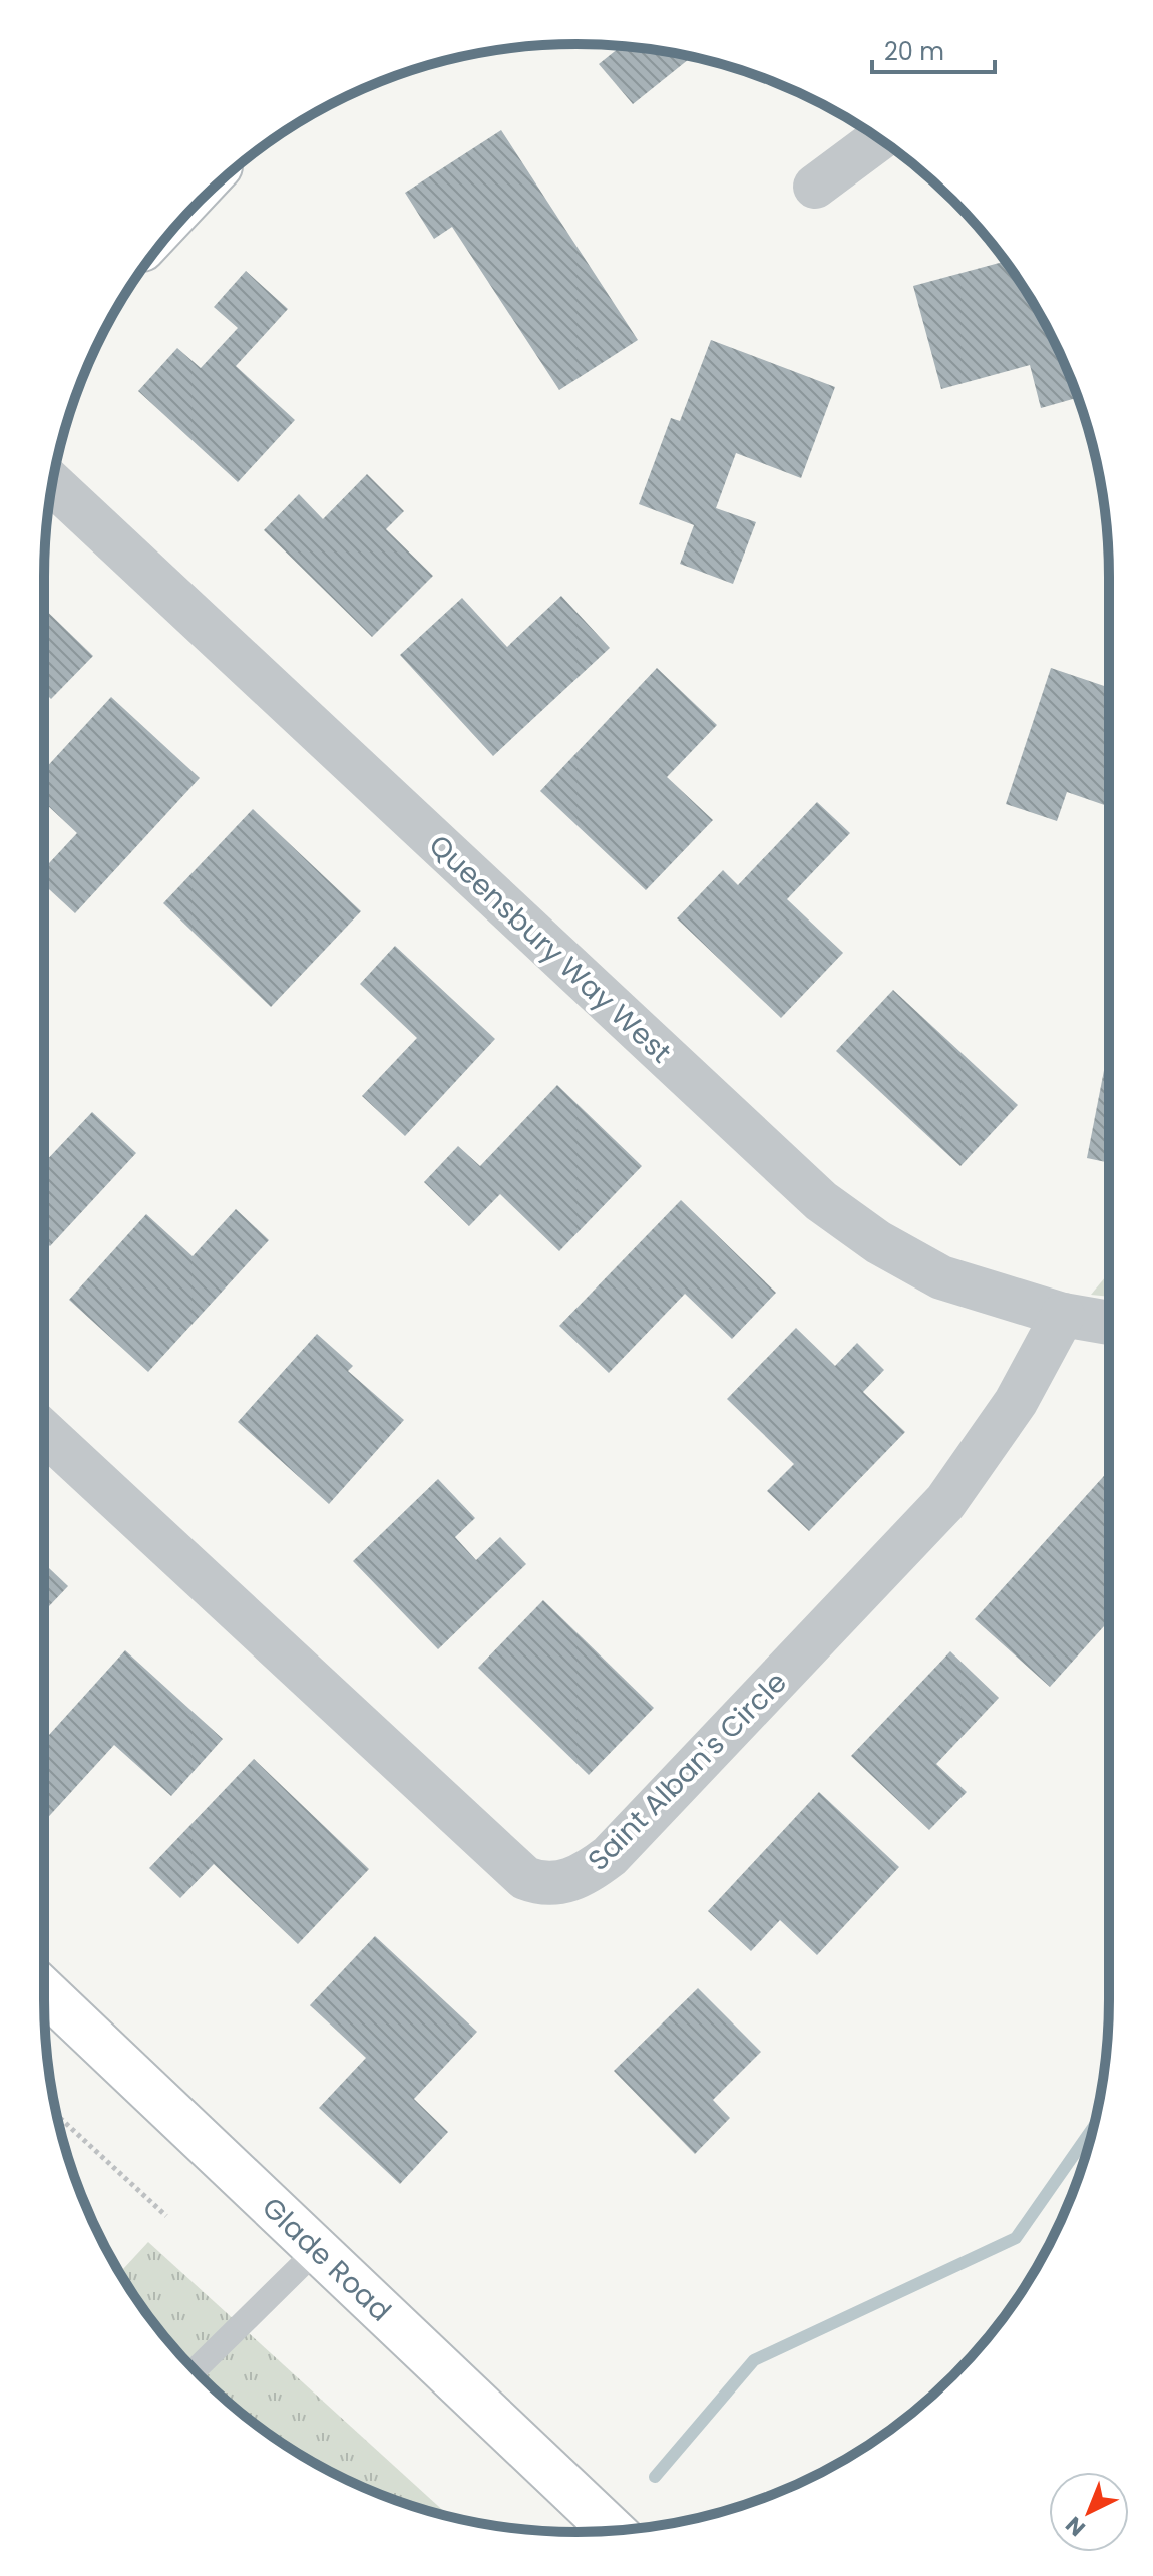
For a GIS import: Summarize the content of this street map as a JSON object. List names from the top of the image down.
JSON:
{
  "streets": {
    "main road": ["Glade Road"],
    "street": ["Queensbury Way West", "Saint Alban's Circle"]
  },
  "crossings": [
    ["Queensbury Way West", "Saint Alban's Circle"]
  ],
  "scale_bar": "20 m",
  "north": "bottom left"
}
